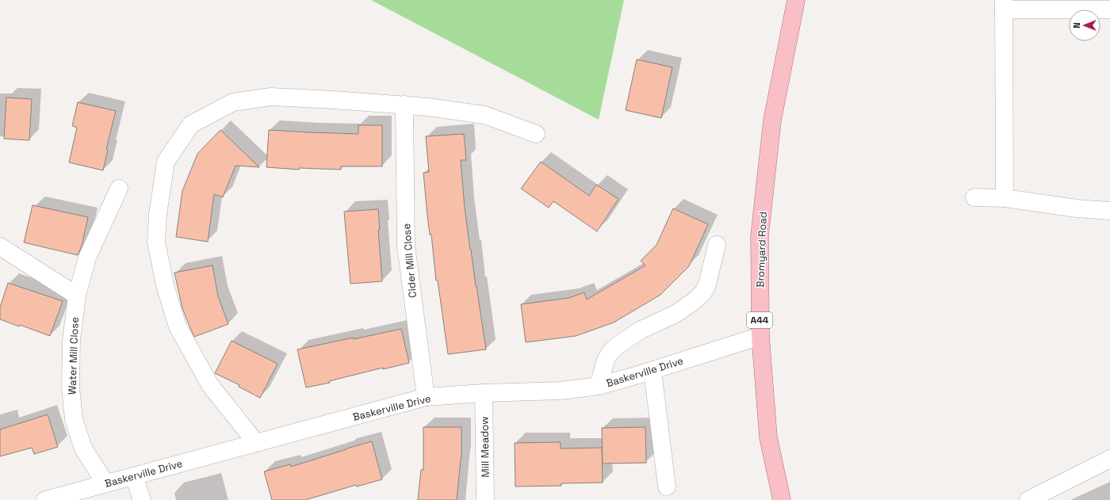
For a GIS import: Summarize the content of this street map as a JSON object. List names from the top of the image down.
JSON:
{
  "streets": {
    "main road": ["Bromyard Road", "A44"],
    "street": [
      "Cider Mill Close",
      "Water Mill Close",
      "Baskerville Drive",
      "Mill Meadow"
    ]
  },
  "crossings": [
    ["Bromyard Road", "Baskerville Drive"],
    ["Cider Mill Close", "Baskerville Drive"],
    ["Water Mill Close", "Baskerville Drive"],
    ["Baskerville Drive", "Mill Meadow"]
  ],
  "north": "left"
}
